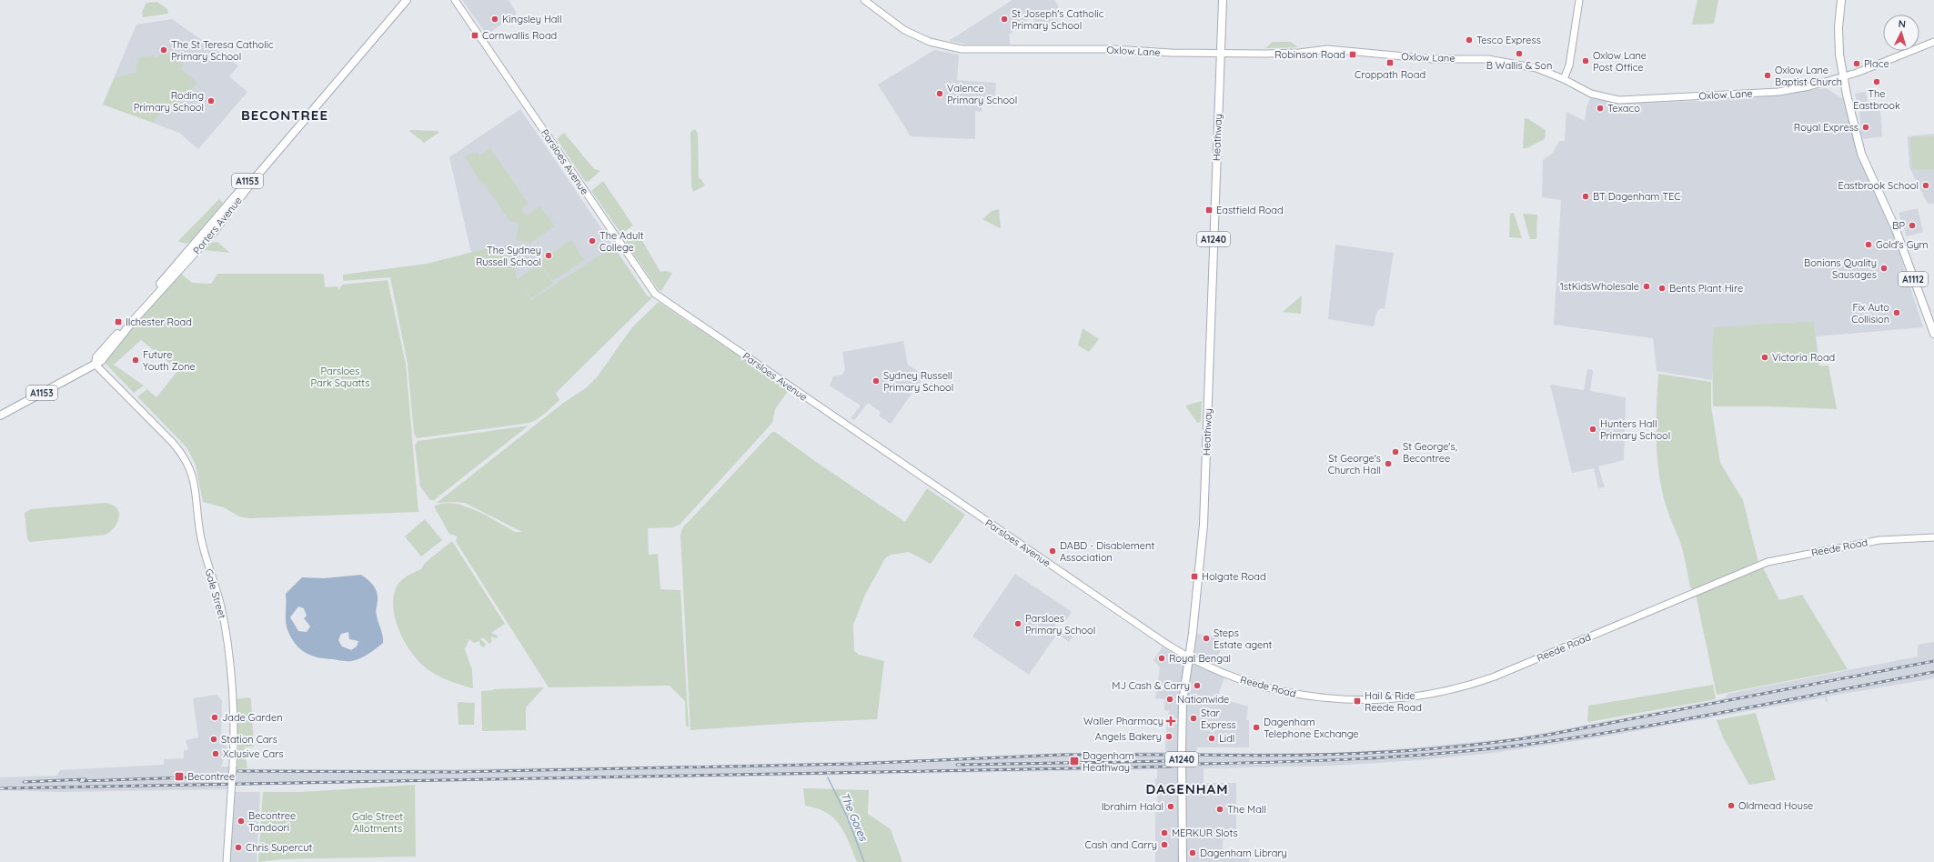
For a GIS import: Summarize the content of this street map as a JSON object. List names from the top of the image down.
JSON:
{
  "streets": {
    "main road": [
      "Heathway",
      "A1153",
      "Porters Avenue",
      "A1240",
      "A1112"
    ],
    "street": [
      "Oxlow Lane",
      "Parsloes Avenue",
      "Reede Road",
      "Gale Street"
    ]
  },
  "crossings": [
    ["Oxlow Lane", "Heathway"],
    ["Oxlow Lane", "A1112"],
    ["Heathway", "Parsloes Avenue"],
    ["Heathway", "Reede Road"],
    ["Parsloes Avenue", "Reede Road"],
    ["Porters Avenue", "Gale Street"]
  ],
  "districts": ["BECONTREE", "DAGENHAM"],
  "water": ["The Gores"],
  "parks": ["Parsloes Park Squatts", "Gale Street Allotments"],
  "places": {
    "other": [
      "Kingsley Hall",
      "St Joseph's Catholic Primary School",
      "Tesco Express",
      "The St Teresa Catholic Primary School",
      "B Wallis & Son",
      "Oxlow Lane Post Office",
      "Place",
      "Oxlow Lane Baptist Church",
      "The Eastbrook",
      "Valence Primary School",
      "Roding Primary School",
      "Texaco",
      "Royal Express",
      "Eastbrook School",
      "BT Dagenham TEC",
      "BP",
      "The Adult College",
      "Gold's Gym",
      "The Sydney Russell School",
      "Bonians Quality Sausages",
      "1stKidsWholesale",
      "Bents Plant Hire",
      "Fix Auto Collision",
      "Victoria Road",
      "Future Youth Zone",
      "Sydney Russell Primary School",
      "Hunters Hall Primary School",
      "St George's, Becontree",
      "St George's Church Hall",
      "DABD - Disablement Association",
      "Parsloes Primary School",
      "Steps Estate agent",
      "Royal Bengal",
      "MJ Cash & Carry",
      "Nationwide",
      "Jade Garden",
      "Star Express",
      "Dagenham Telephone Exchange",
      "Angels Bakery",
      "Lidl",
      "Station Cars",
      "Xclusive Cars",
      "Oldmead House",
      "Ibrahim Halal",
      "The Mall",
      "Becontree Tandoori",
      "MERKUR Slots",
      "Cash and Carry",
      "Chris Supercut",
      "Dagenham Library"
    ],
    "transit": [
      "Cornwallis Road",
      "Robinson Road",
      "Croppath Road",
      "Eastfield Road",
      "Ilchester Road",
      "Holgate Road",
      "Hail & Ride Reede Road",
      "Dagenham Heathway",
      "Becontree"
    ],
    "health": ["Waller Pharmacy"]
  },
  "north": "top"
}
